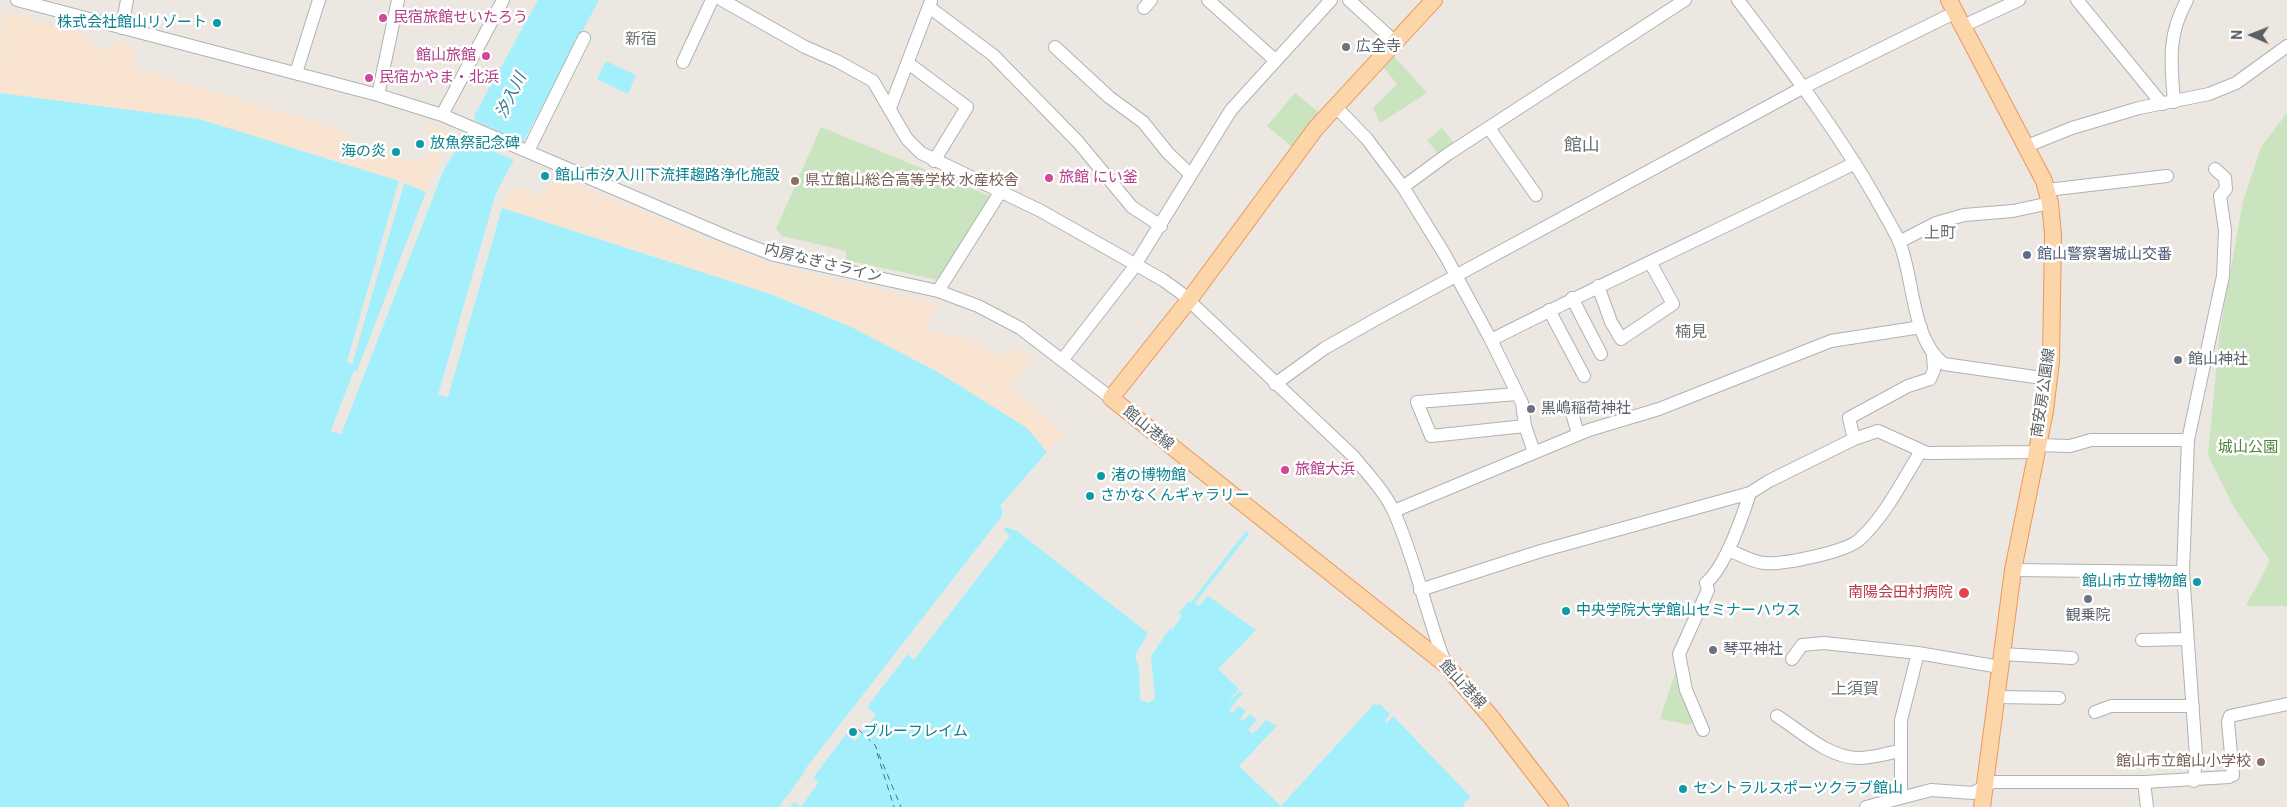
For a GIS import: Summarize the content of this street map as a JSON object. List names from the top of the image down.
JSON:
{
  "streets": {
    "main road": ["南安房公園線", "館山港線"],
    "street": ["内房なぎさライン"]
  },
  "crossings": [
    ["内房なぎさライン", "館山港線"]
  ],
  "districts": [
    "新宿",
    "館山",
    "上町",
    "楠見",
    "上須賀"
  ],
  "water": ["汐入川"],
  "parks": ["城山公園"],
  "places": [
    "民宿旅館せいたろう",
    "株式会社館山リゾート",
    "広全寺",
    "館山旅館",
    "民宿かやま・北浜",
    "放魚祭記念碑",
    "海の炎",
    "館山市汐入川下流拝趨路浄化施設",
    "旅館 にい釜",
    "県立館山総合高等学校 水産校舎",
    "館山警察署城山交番",
    "館山神社",
    "黒嶋稲荷神社",
    "旅館大浜",
    "渚の博物館",
    "さかなくんギャラリー",
    "館山市立博物館",
    "南陽会田村病院",
    "観乗院",
    "中央学院大学館山セミナーハウス",
    "琴平神社",
    "ブルーフレイム",
    "館山市立館山小学校",
    "セントラルスポーツクラブ館山"
  ],
  "north": "left"
}
